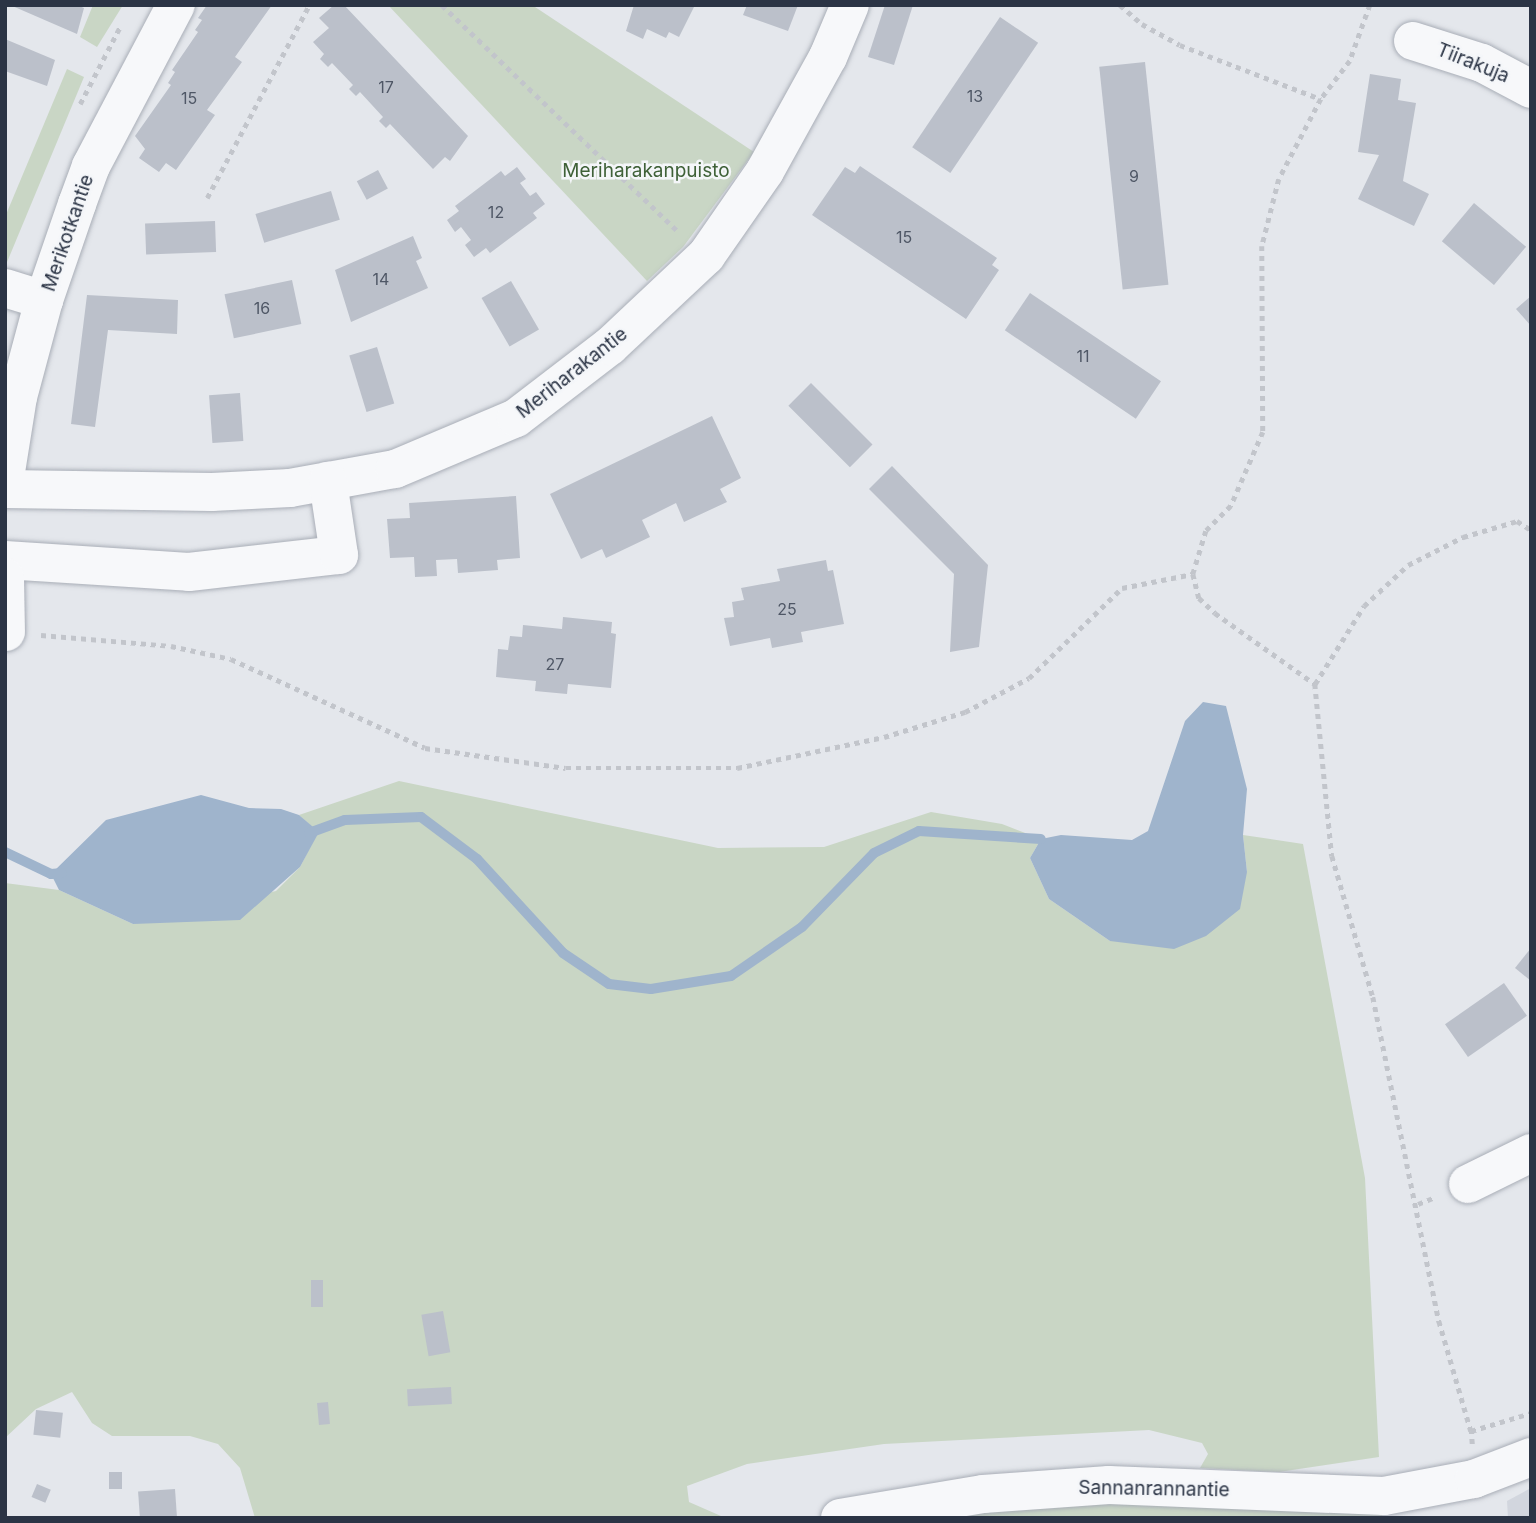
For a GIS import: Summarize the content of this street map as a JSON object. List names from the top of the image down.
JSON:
{
  "streets": {
    "street": [
      "Tiirakuja",
      "Merikotkantie",
      "Meriharakantie",
      "Sannanrannantie"
    ]
  },
  "parks": ["Meriharakanpuisto"],
  "house_numbers": [
    "17",
    "13",
    "15",
    "9",
    "12",
    "15",
    "14",
    "16",
    "11",
    "25",
    "27"
  ]
}
